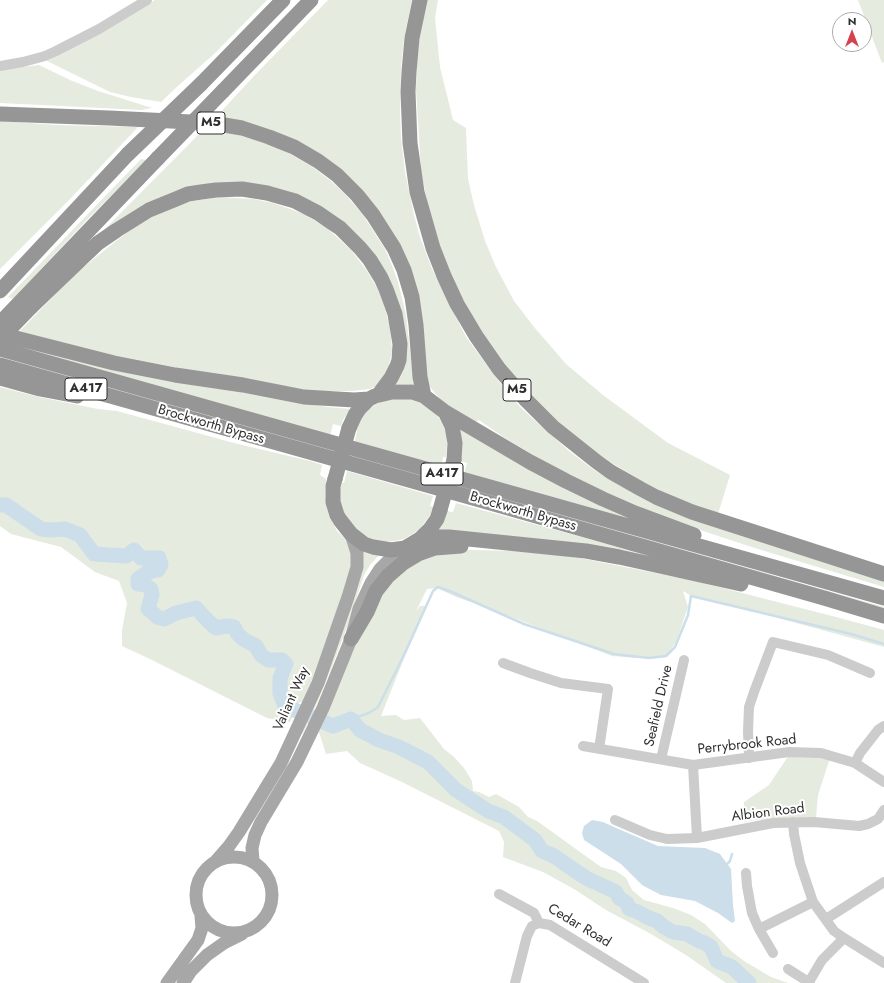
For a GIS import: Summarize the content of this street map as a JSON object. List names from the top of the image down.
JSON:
{
  "streets": {
    "highway": ["M5", "A417", "Brockworth Bypass"],
    "main road": ["Valiant Way"],
    "street": [
      "Seafield Drive",
      "Perrybrook Road",
      "Albion Road",
      "Cedar Road"
    ]
  },
  "crossings": [
    ["M5", "Valiant Way"],
    ["Seafield Drive", "Perrybrook Road"]
  ],
  "north": "top"
}
